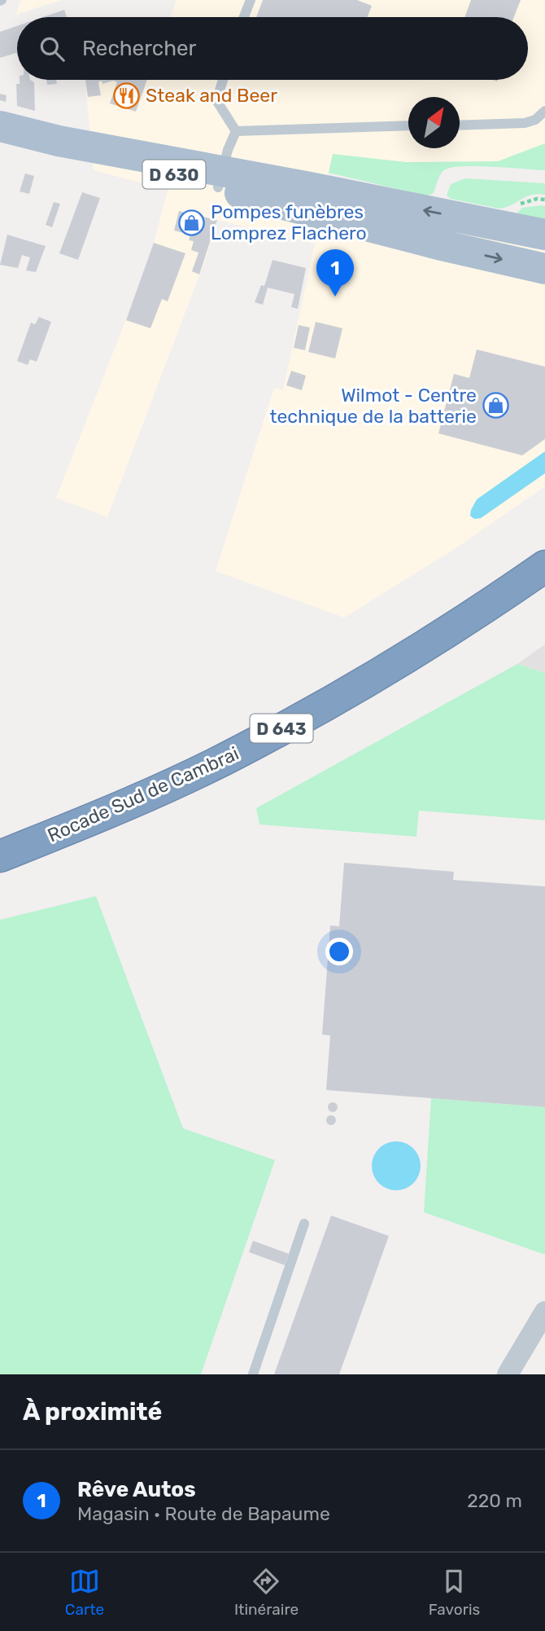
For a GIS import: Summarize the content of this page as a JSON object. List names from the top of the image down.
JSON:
{
  "streets": {
    "highway": ["D 643", "Rocade Sud de Cambrai"],
    "main road": ["D 630"]
  },
  "places": {
    "restaurant": ["Steak and Beer"],
    "shop": ["Pompes funèbres Lomprez Flachero", "Wilmot - Centre technique de la batterie"]
  },
  "north": "top right",
  "page": {
    "search": "Rechercher",
    "pins": "1",
    "heading": "À proximité",
    "list": [
      {
        "mark": "1",
        "name": "Rêve Autos",
        "note": "Magasin · Route de Bapaume",
        "value": "220 m"
      }
    ],
    "nav": ["Carte", "Itinéraire", "Favoris"]
  }
}
